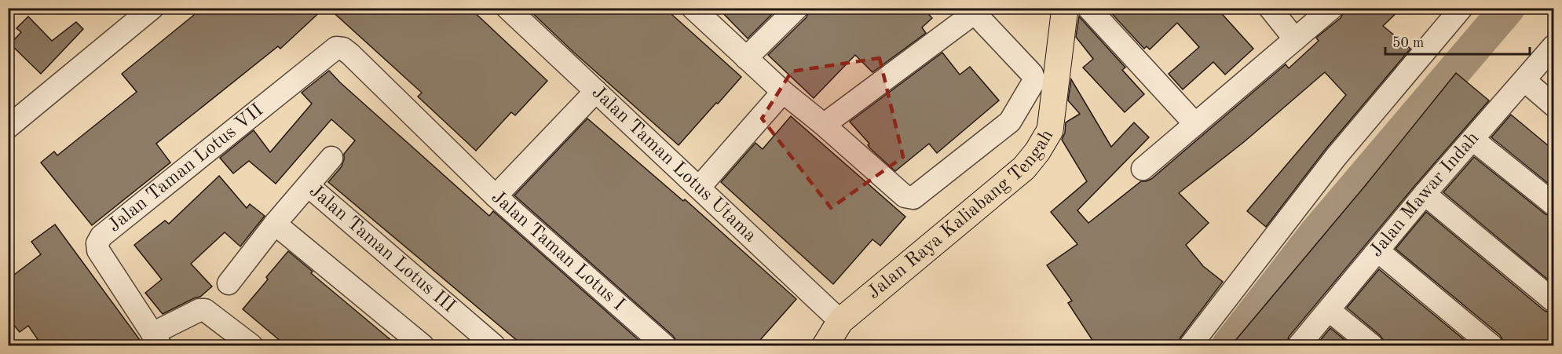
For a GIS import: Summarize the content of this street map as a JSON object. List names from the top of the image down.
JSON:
{
  "streets": {
    "main road": ["Jalan Raya Kaliabang Tengah"],
    "street": [
      "Jalan Taman Lotus Utama",
      "Jalan Taman Lotus VII",
      "Jalan Mawar Indah",
      "Jalan Taman Lotus I",
      "Jalan Taman Lotus III"
    ]
  },
  "crossings": [
    ["Jalan Taman Lotus Utama", "Jalan Raya Kaliabang Tengah"],
    ["Jalan Taman Lotus Utama", "Jalan Taman Lotus I"],
    ["Jalan Taman Lotus VII", "Jalan Taman Lotus I"]
  ],
  "scale_bar": "50 m"
}
